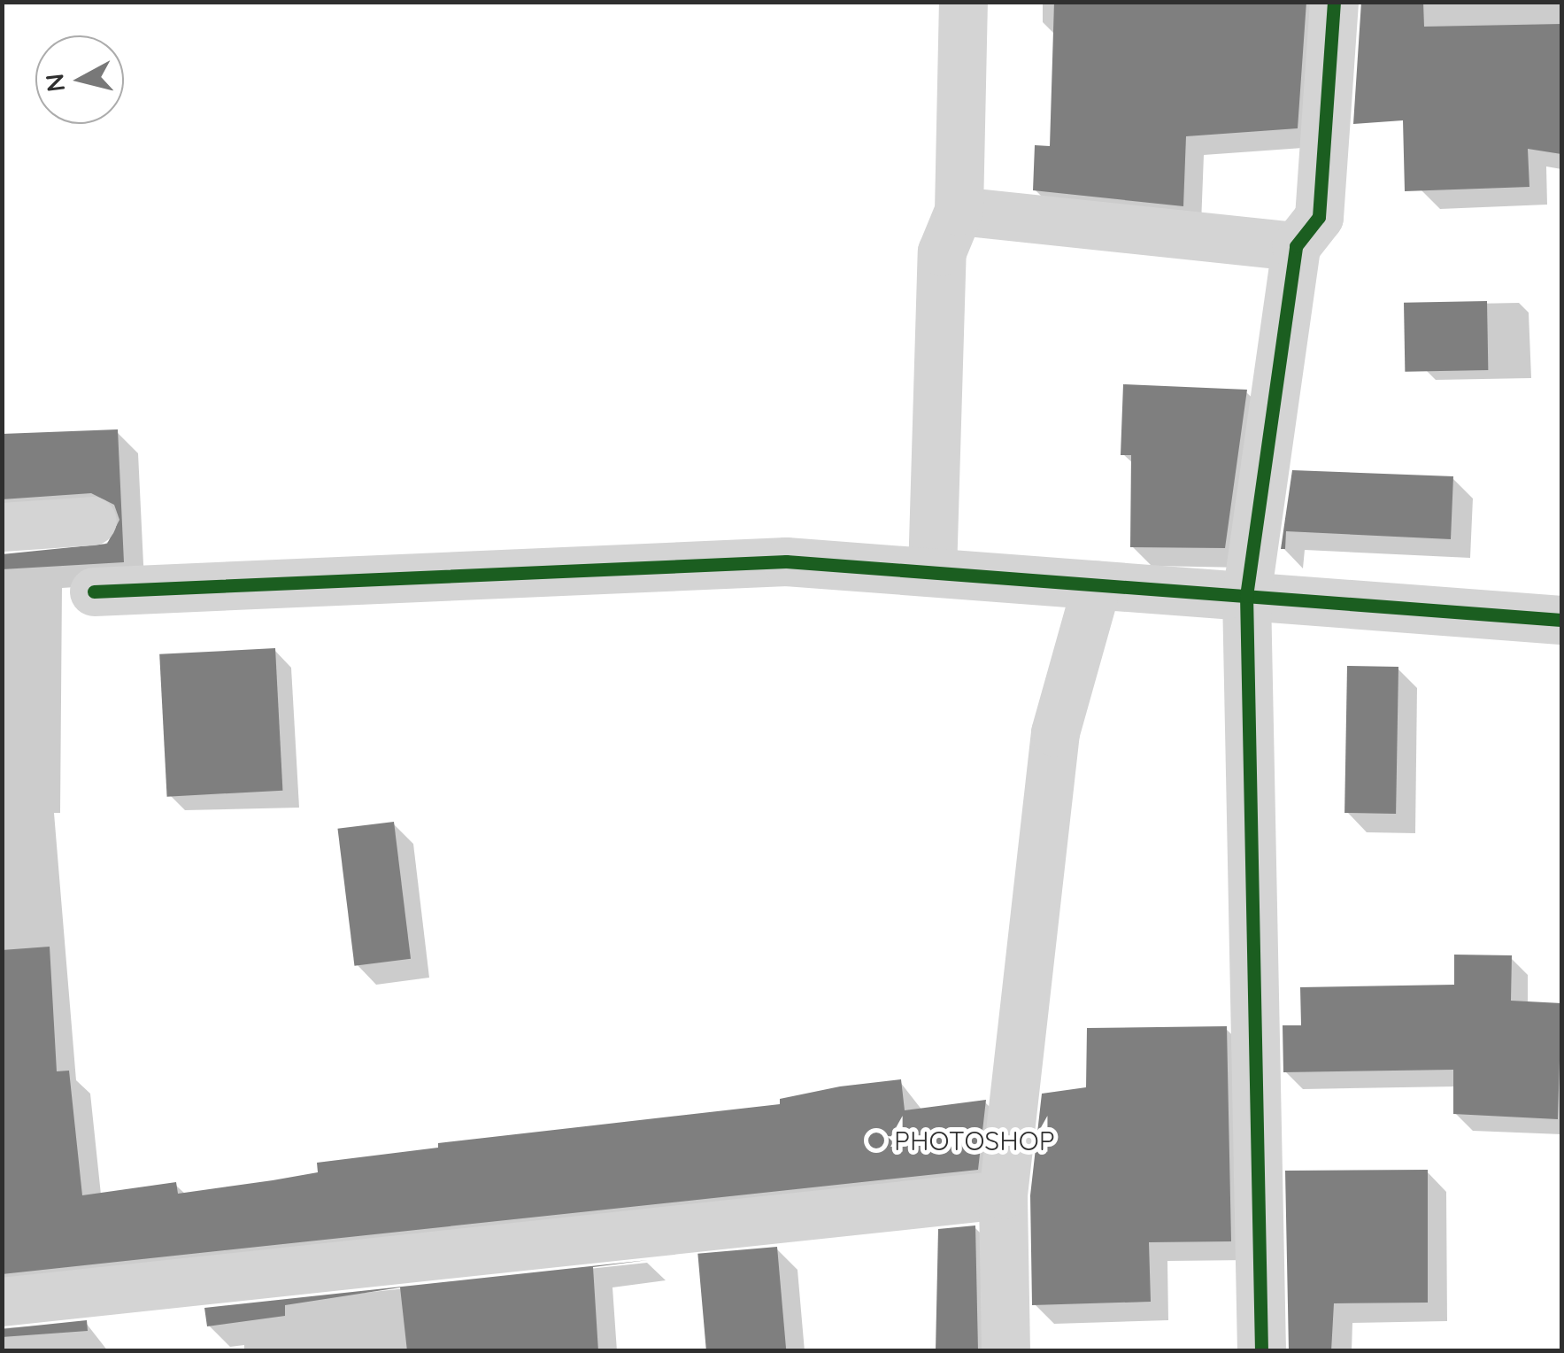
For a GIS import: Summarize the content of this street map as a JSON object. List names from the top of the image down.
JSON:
{
  "places": ["PHOTOSHOP"],
  "north": "left"
}
